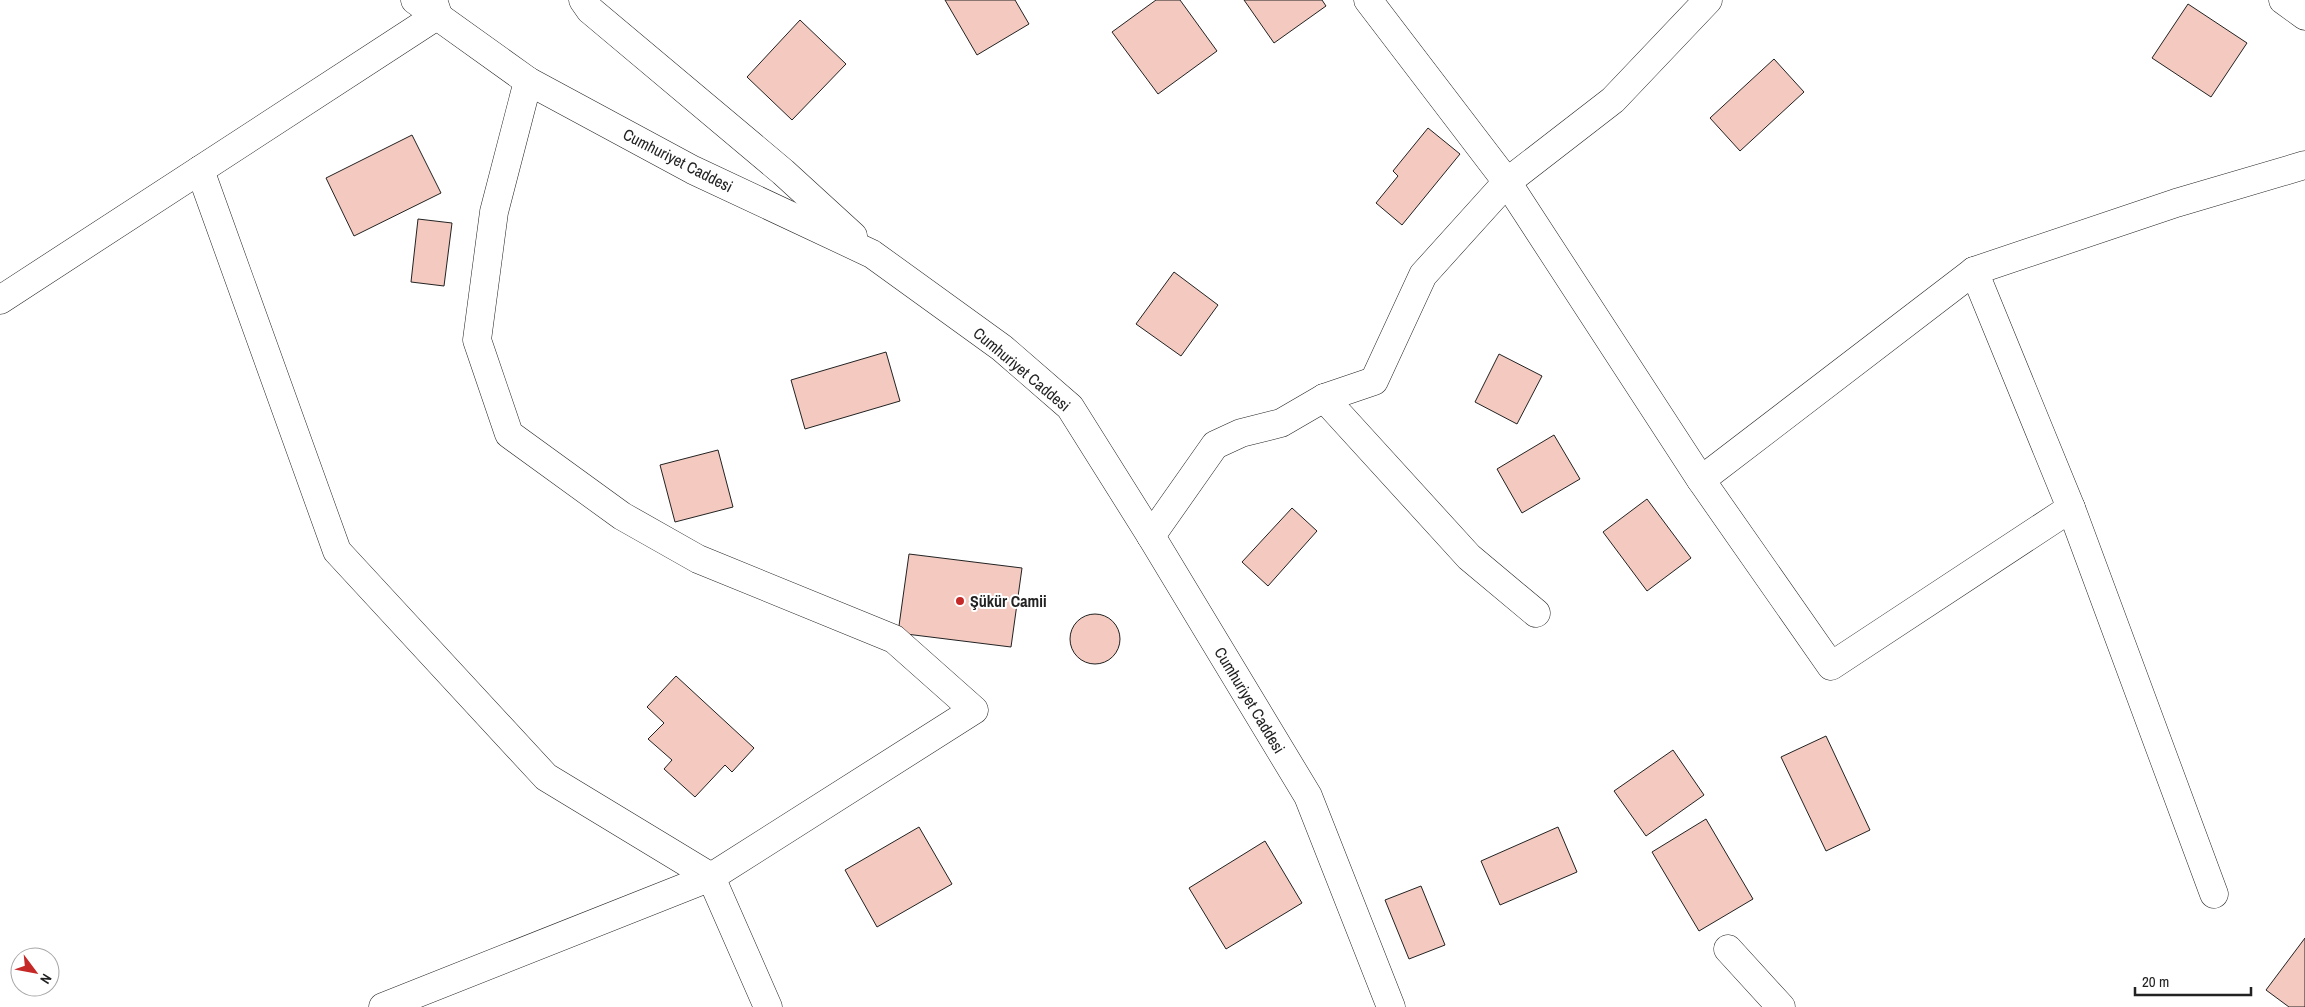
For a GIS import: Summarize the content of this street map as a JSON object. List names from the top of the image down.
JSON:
{
  "streets": {
    "street": ["Cumhuriyet Caddesi"]
  },
  "places": ["Şükür Camii"],
  "scale_bar": "20 m",
  "north": "bottom right"
}
